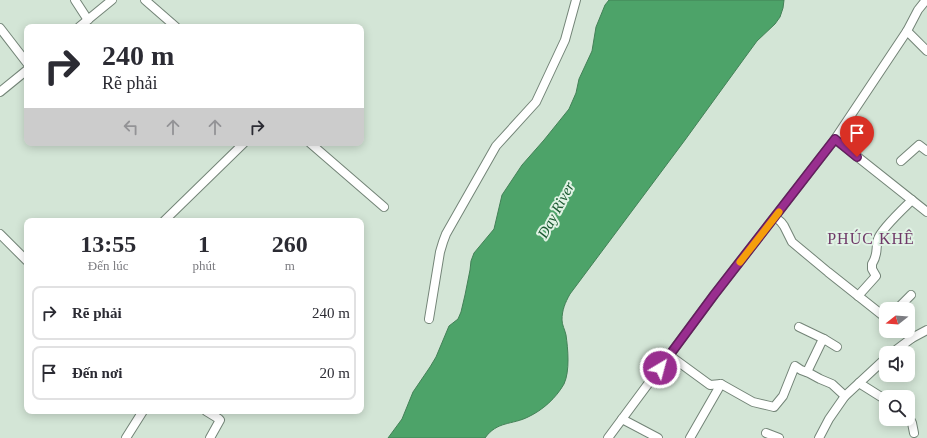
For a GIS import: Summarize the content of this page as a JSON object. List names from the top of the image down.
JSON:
{
  "districts": ["PHÚC KHÊ"],
  "water": ["Day River"],
  "north": "left",
  "page": {
    "turn": ["240 m", "Rẽ phải"],
    "eta": [
      "13:55",
      "Đến lúc",
      "1",
      "phút",
      "260",
      "m"
    ],
    "list": [
      {
        "name": "Rẽ phải",
        "value": "240 m"
      },
      {
        "name": "Đến nơi",
        "value": "20 m"
      }
    ]
  }
}
